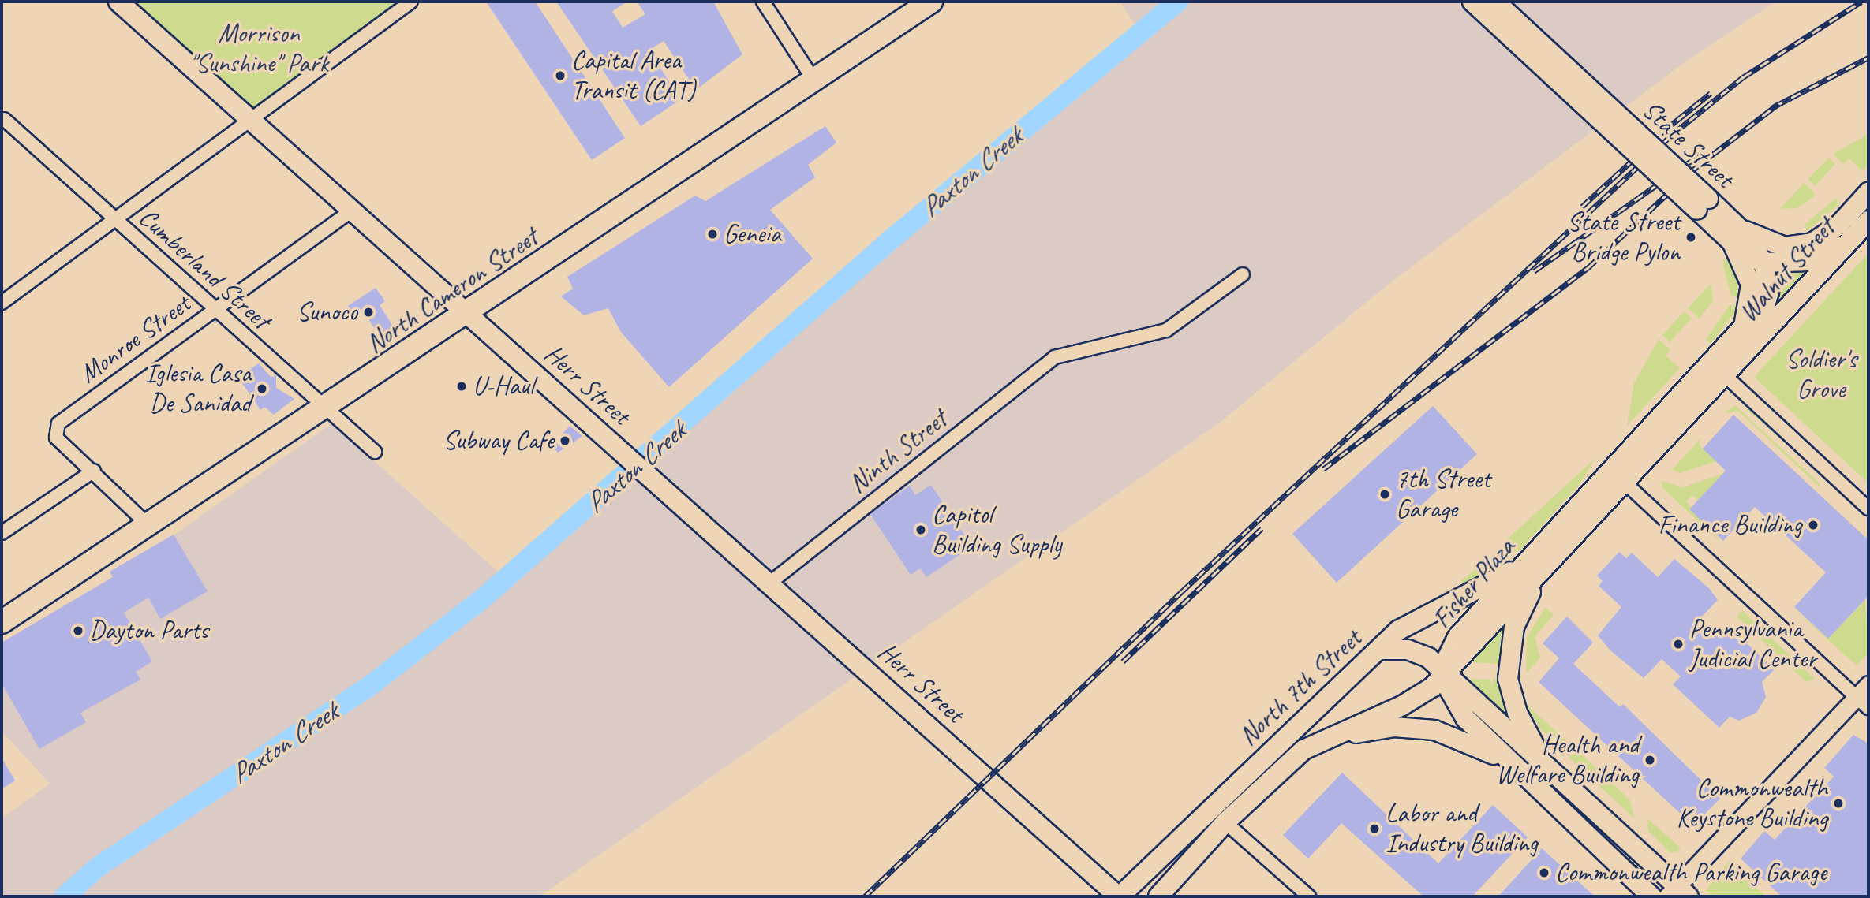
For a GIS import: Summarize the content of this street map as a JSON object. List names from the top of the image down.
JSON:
{
  "streets": {
    "highway": ["North Cameron Street"],
    "main road": [
      "State Street",
      "Walnut Street",
      "Herr Street",
      "Fisher Plaza",
      "North 7th Street"
    ],
    "street": ["Cumberland Street", "Monroe Street", "Ninth Street"]
  },
  "crossings": [
    ["State Street", "Walnut Street"],
    ["State Street", "Fisher Plaza"],
    ["Cumberland Street", "North Cameron Street"],
    ["Cumberland Street", "Monroe Street"],
    ["Walnut Street", "Fisher Plaza"],
    ["North Cameron Street", "Herr Street"],
    ["Monroe Street", "Herr Street"],
    ["Herr Street", "Ninth Street"],
    ["Herr Street", "North 7th Street"],
    ["Fisher Plaza", "North 7th Street"]
  ],
  "water": ["Paxton Creek"],
  "parks": ["Morrison \"Sunshine\" Park", "Soldier's Grove"],
  "places": [
    "Capital Area Transit (CAT)",
    "Geneia",
    "State Street Bridge Pylon",
    "Sunoco",
    "U-Haul",
    "Iglesia Casa De Sanidad",
    "Subway Cafe",
    "7th Street Garage",
    "Finance Building",
    "Capitol Building Supply",
    "Dayton Parts",
    "Pennsylvania Judicial Center",
    "Health and Welfare Building",
    "Commonwealth Keystone Building",
    "Labor and Industry Building",
    "Commonwealth Parking Garage"
  ]
}
